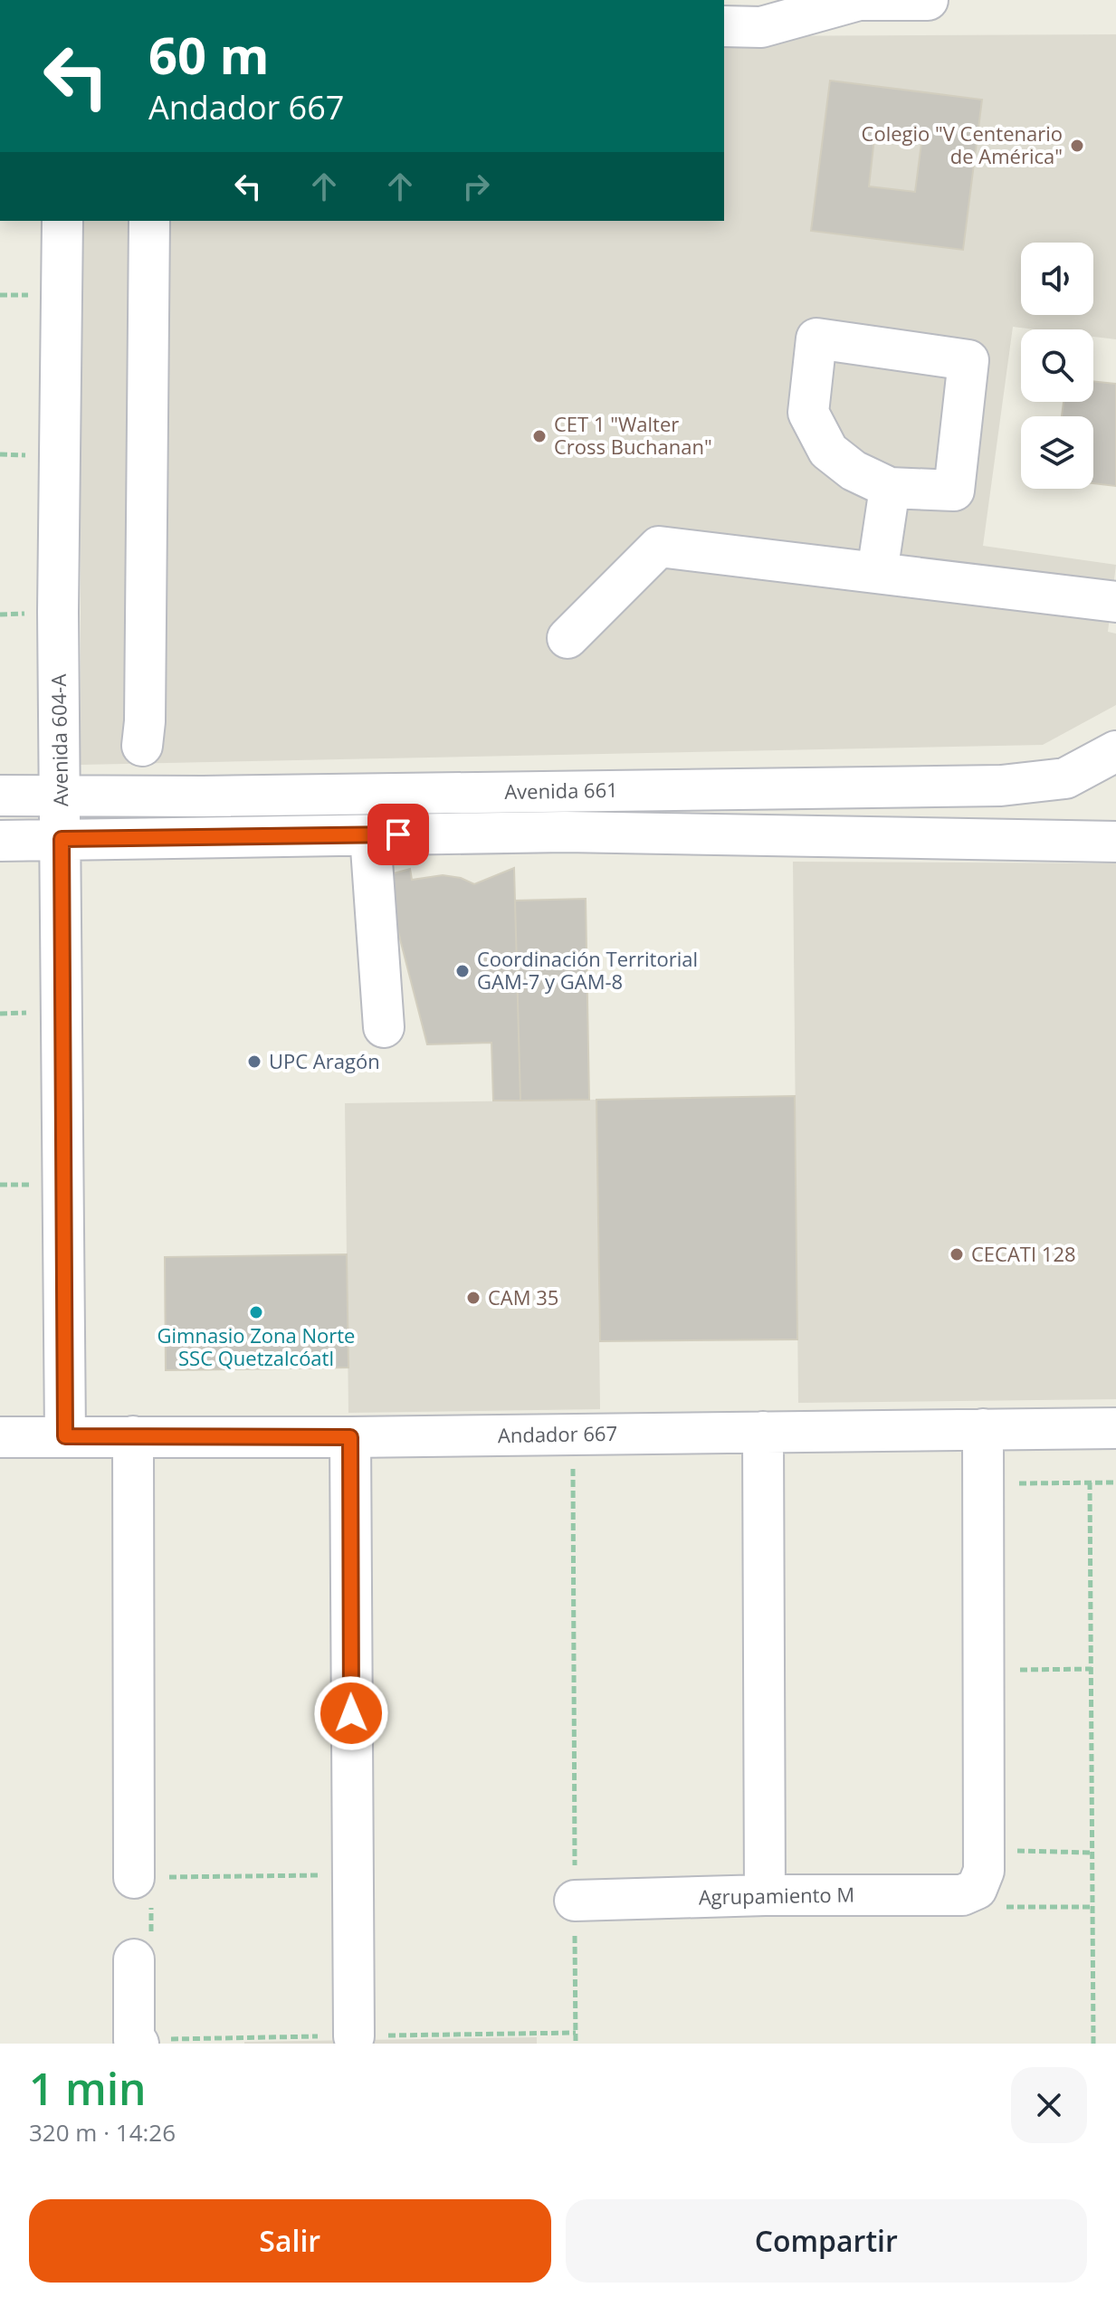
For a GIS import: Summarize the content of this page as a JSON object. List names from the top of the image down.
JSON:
{
  "streets": {
    "street": [
      "Avenida 604-A",
      "Avenida 661",
      "Andador 667",
      "Agrupamiento M"
    ]
  },
  "crossings": [
    ["Avenida 604-A", "Avenida 661"],
    ["Avenida 604-A", "Andador 667"]
  ],
  "places": [
    "Colegio \"V Centenario de América\"",
    "CET 1 \"Walter Cross Buchanan\"",
    "Coordinación Territorial GAM-7 y GAM-8",
    "UPC Aragón",
    "CECATI 128",
    "CAM 35",
    "Gimnasio Zona Norte SSC Quetzalcóatl"
  ],
  "page": {
    "turn": ["60 m", "Andador 667"],
    "heading": ["1 min", "320 m · 14:26"],
    "buttons": ["Salir", "Compartir"]
  }
}
